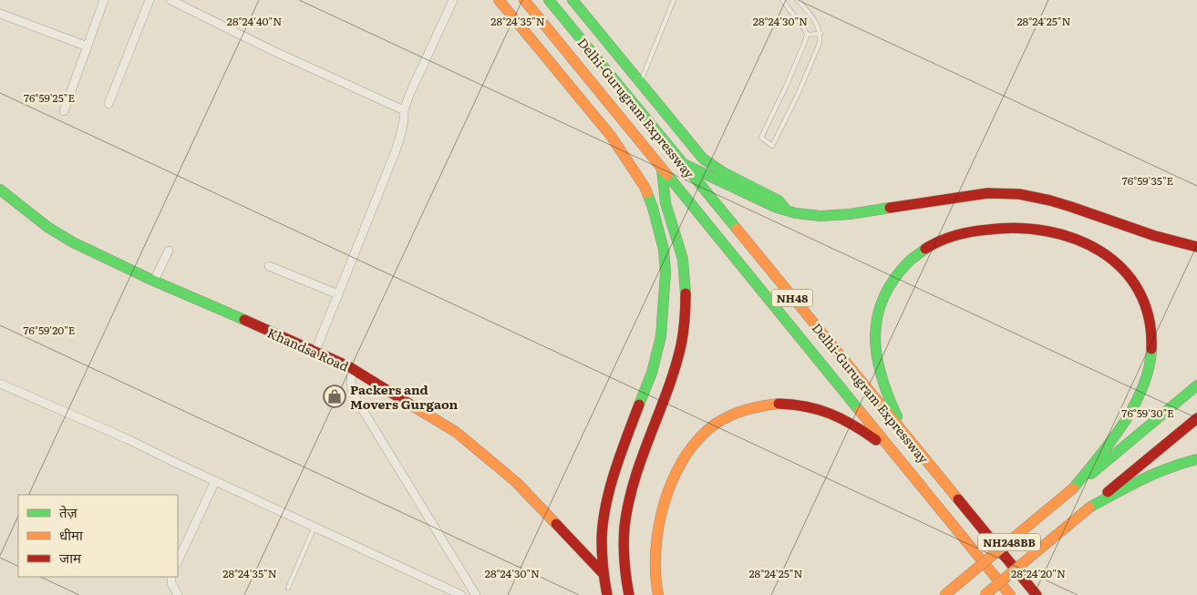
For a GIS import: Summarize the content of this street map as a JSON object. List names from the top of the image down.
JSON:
{
  "streets": {
    "main road": [
      "Delhi-Gurugram Expressway",
      "NH48",
      "Khandsa Road",
      "NH248BB"
    ]
  },
  "places": {
    "shop": ["Packers and Movers Gurgaon"]
  },
  "legend": ["तेज़", "धीमा", "जाम"],
  "coordinates": [
    "28°24'40\"N",
    "28°24'35\"N",
    "28°24'30\"N",
    "28°24'25\"N",
    "76°59'25\"E",
    "76°59'35\"E",
    "76°59'20\"E",
    "76°59'30\"E",
    "28°24'20\"N"
  ]
}
